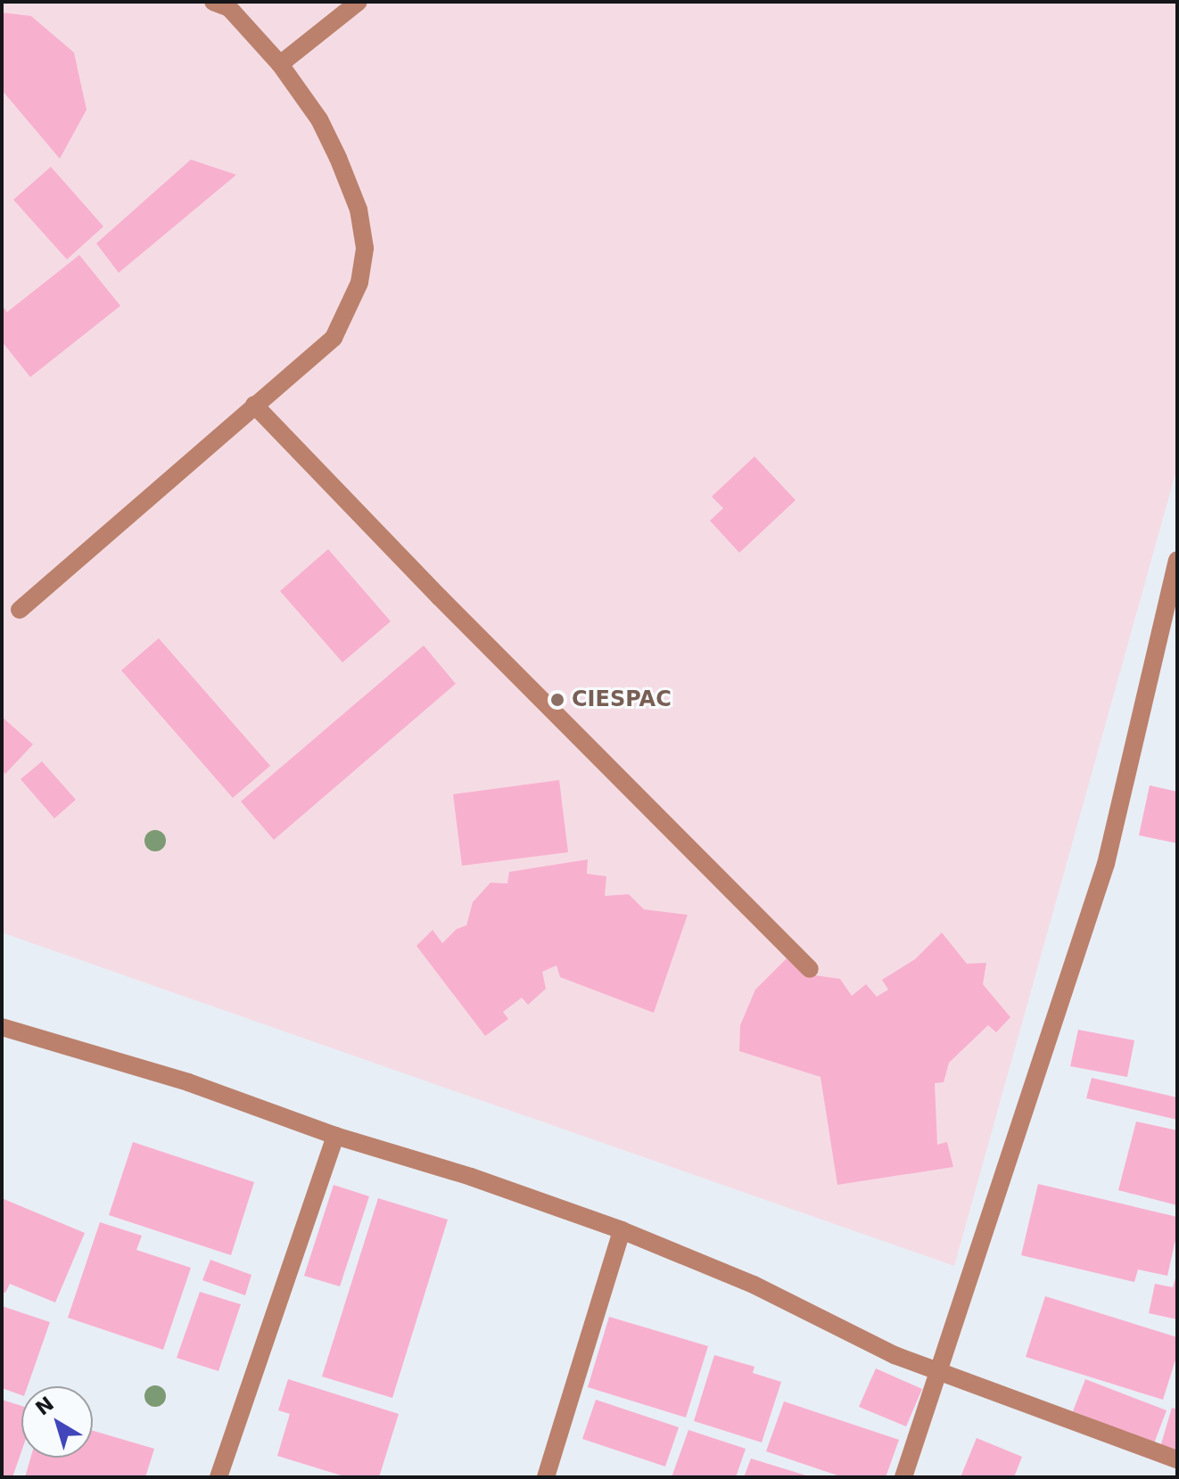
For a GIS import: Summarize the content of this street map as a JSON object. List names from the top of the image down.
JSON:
{
  "places": ["CIESPAC"],
  "north": "top left"
}
